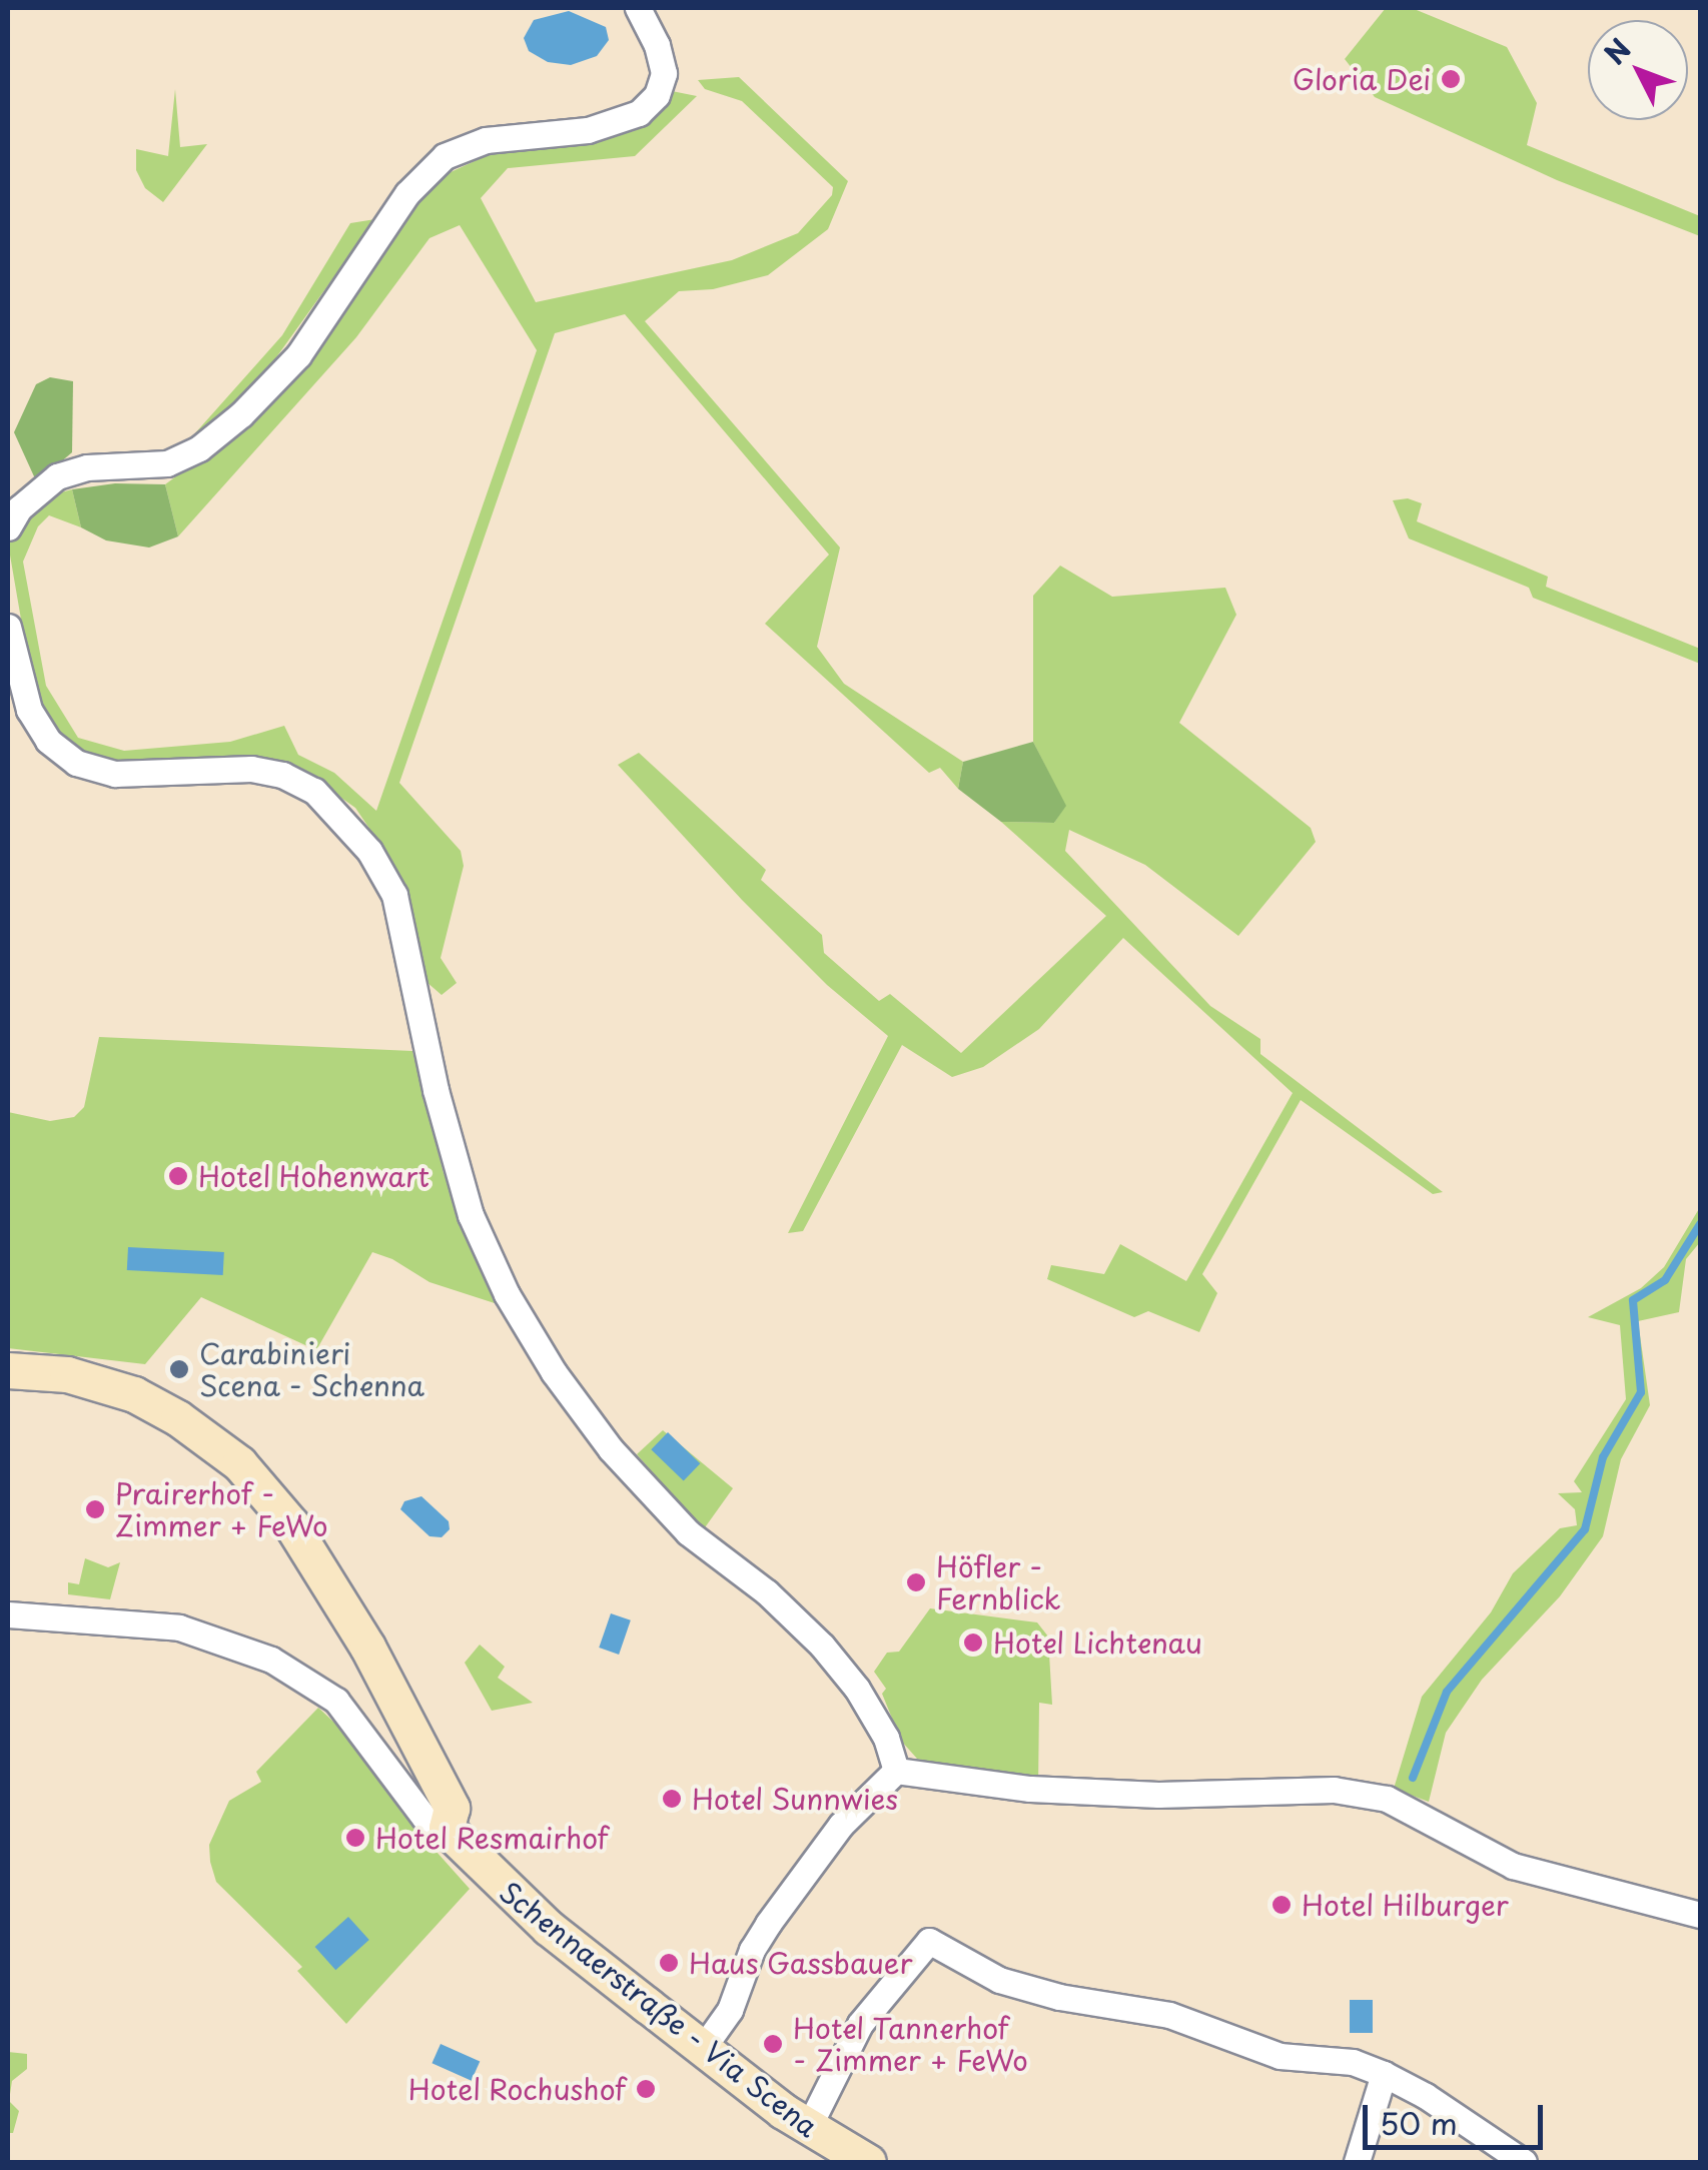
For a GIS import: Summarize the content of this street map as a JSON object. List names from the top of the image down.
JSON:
{
  "streets": {
    "street": ["Schennaerstraße - Via Scena"]
  },
  "places": [
    "Gloria Dei",
    "Hotel Hohenwart",
    "Carabinieri Scena - Schenna",
    "Prairerhof - Zimmer + FeWo",
    "Höfler - Fernblick",
    "Hotel Lichtenau",
    "Hotel Sunnwies",
    "Hotel Resmairhof",
    "Hotel Hilburger",
    "Haus Gassbauer",
    "Hotel Tannerhof - Zimmer + FeWo",
    "Hotel Rochushof"
  ],
  "scale_bar": "50 m",
  "north": "top left"
}
